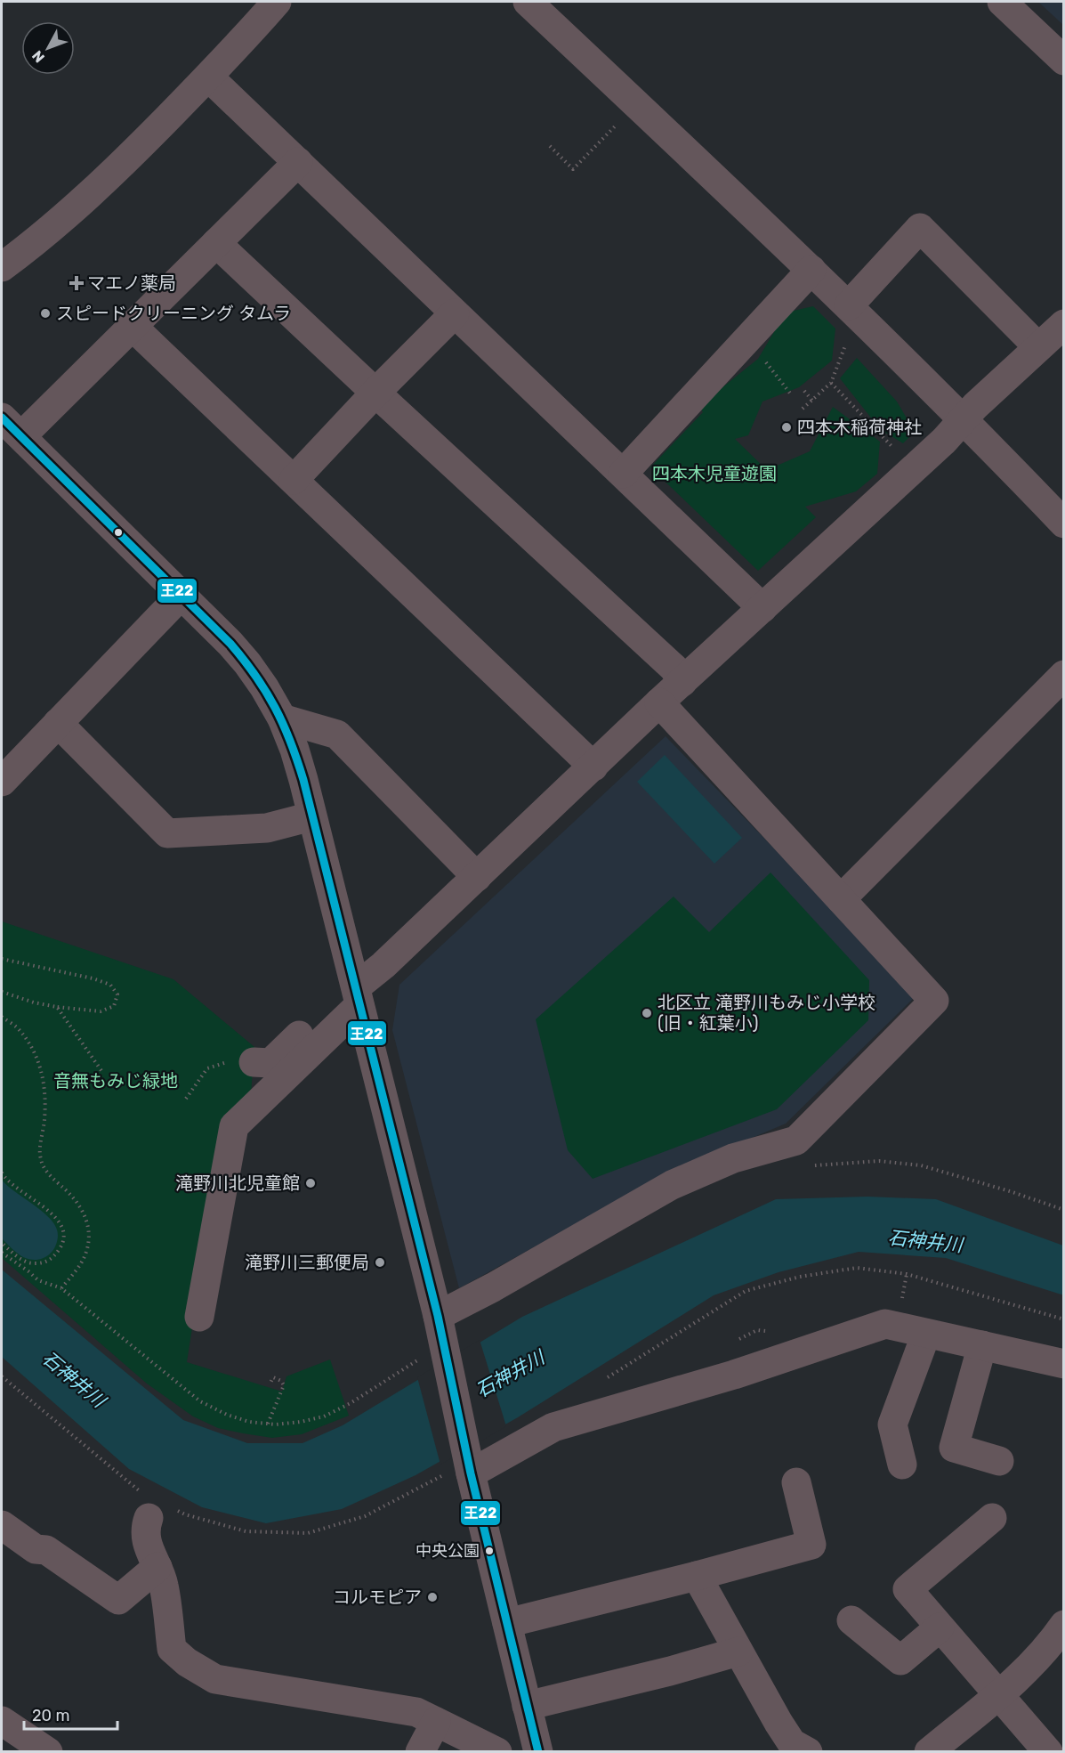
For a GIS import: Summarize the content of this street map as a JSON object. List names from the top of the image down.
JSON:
{
  "water": ["石神井川"],
  "parks": ["四本木児童遊園", "音無もみじ緑地"],
  "places": {
    "health": ["マエノ薬局"],
    "other": [
      "スピードクリーニング タムラ",
      "四本木稲荷神社",
      "北区立 滝野川もみじ小学校 (旧・紅葉小)",
      "滝野川北児童館",
      "滝野川三郵便局",
      "中央公園",
      "コルモピア"
    ]
  },
  "lines": ["transit line 王22"],
  "scale_bar": "20 m",
  "north": "bottom left"
}
